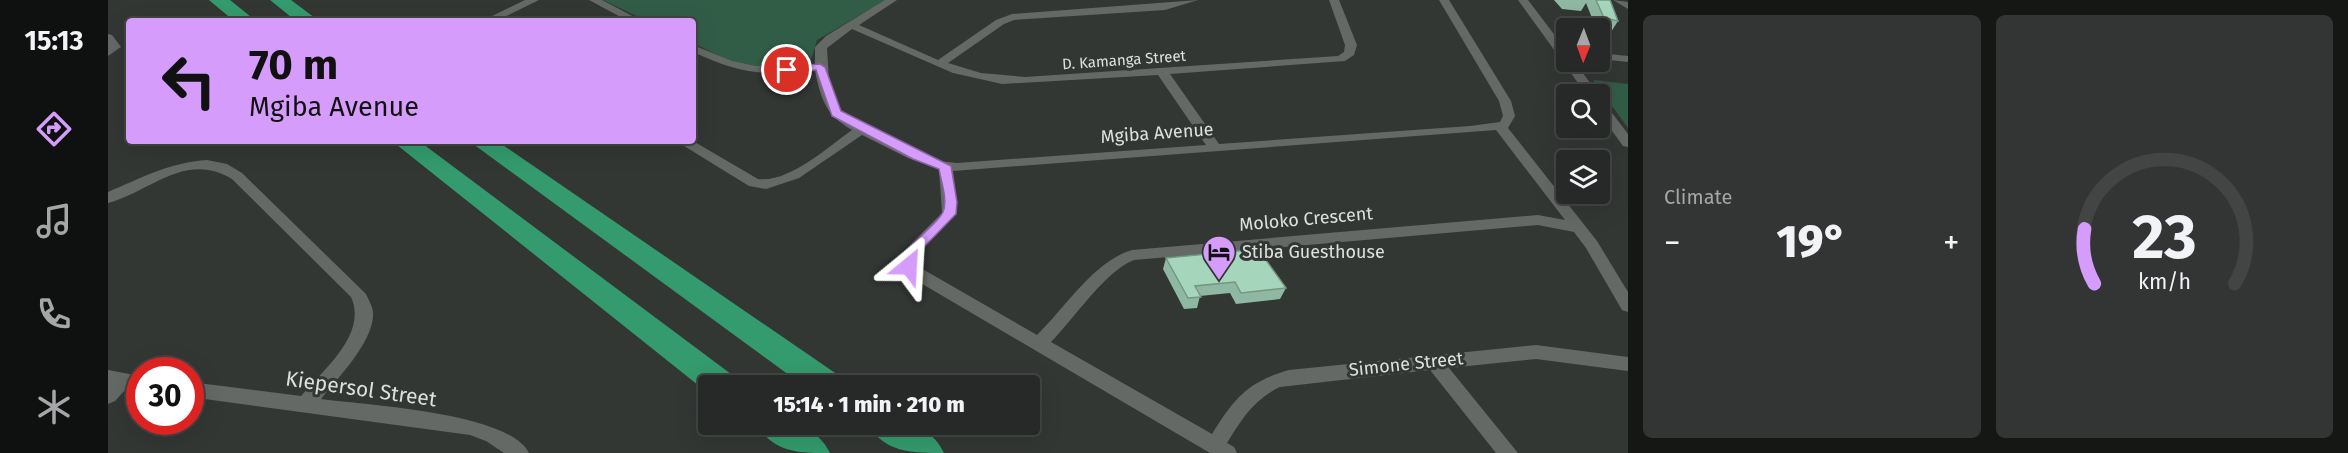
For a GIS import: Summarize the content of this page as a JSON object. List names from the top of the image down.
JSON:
{
  "streets": {
    "street": [
      "D. Kamanga Street",
      "Mgiba Avenue",
      "Moloko Crescent",
      "Simone Street",
      "Kiepersol Street"
    ]
  },
  "places": {
    "hotel": ["Stiba Guesthouse"]
  },
  "north": "bottom",
  "page": {
    "tabs": "15:13",
    "tile": "Climate",
    "turn": ["70 m", "Mgiba Avenue"],
    "heat": ["−", "19°", "+"],
    "limit": "30",
    "trip": "15:14 · 1 min · 210 m",
    "gauge": ["23", "km/h"]
  }
}
